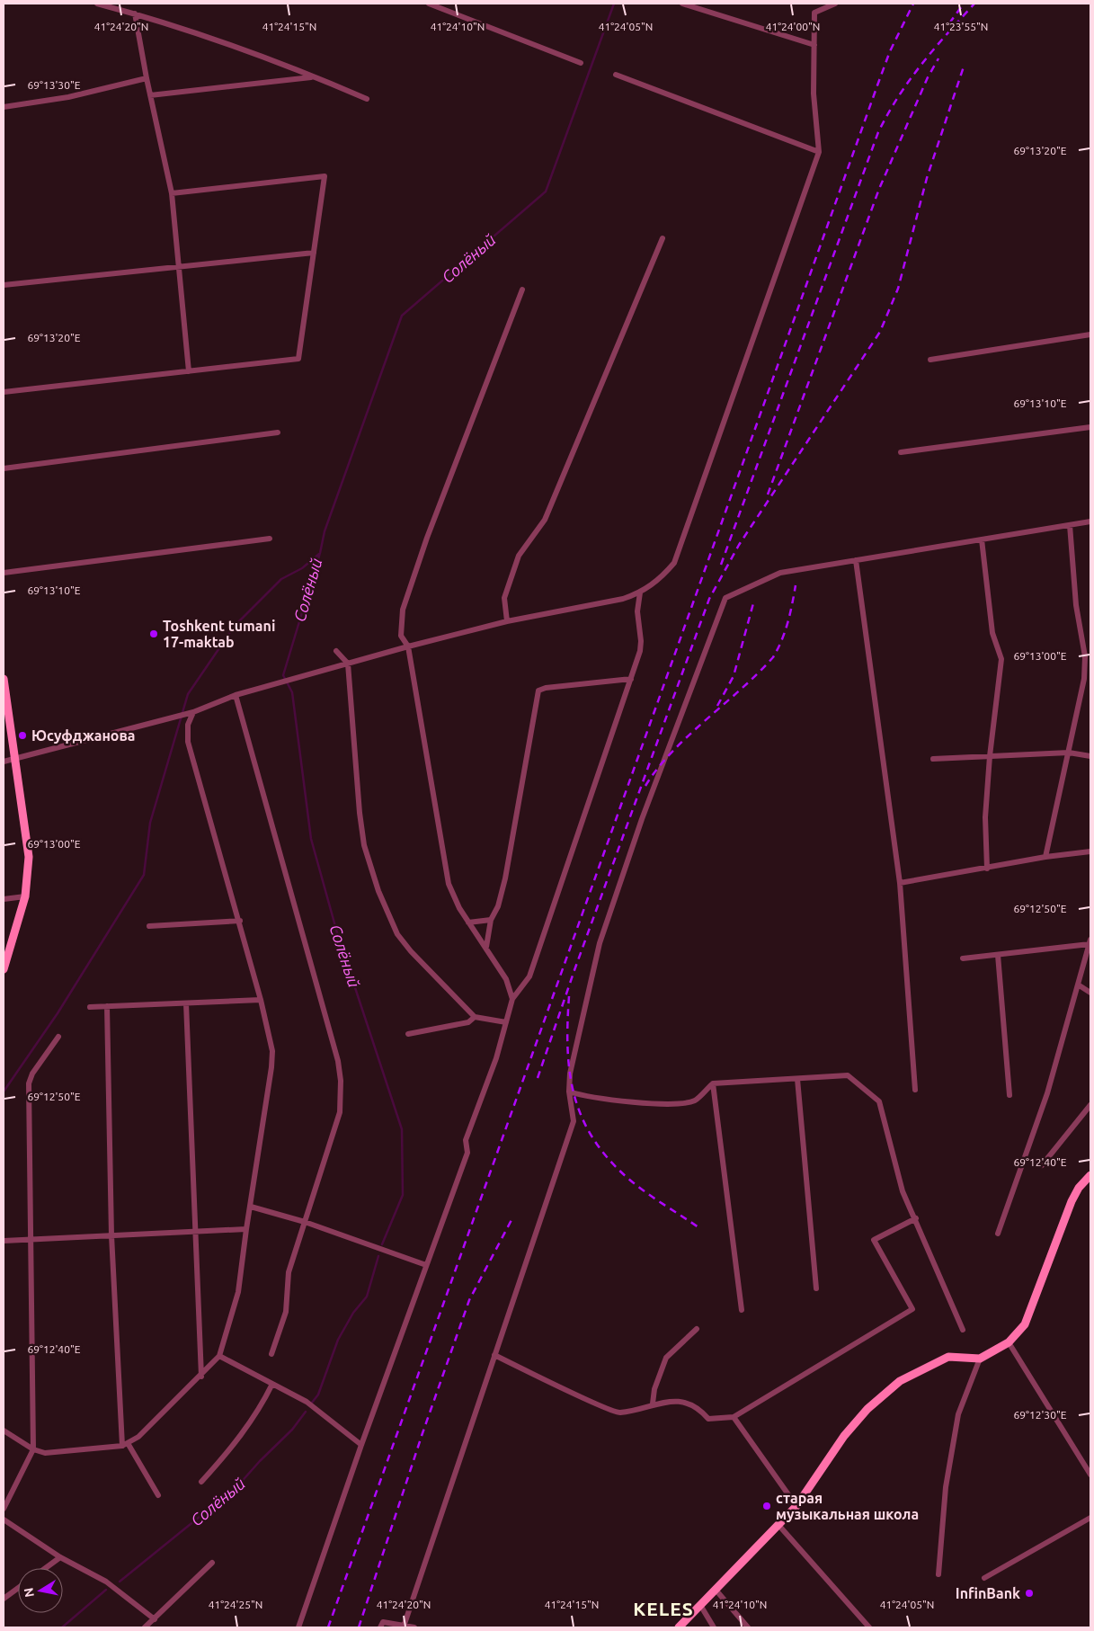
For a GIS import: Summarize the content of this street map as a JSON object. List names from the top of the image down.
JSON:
{
  "districts": ["KELES"],
  "water": ["Солёный"],
  "places": [
    "Toshkent tumani 17-maktab",
    "Юсуфджанова",
    "старая музыкальная школа",
    "InfinBank"
  ],
  "north": "left",
  "coordinates": [
    "41°23'55\"N",
    "41°24'20\"N",
    "41°24'15\"N",
    "41°24'10\"N",
    "41°24'05\"N",
    "41°24'00\"N",
    "69°13'30\"E",
    "69°13'20\"E",
    "69°13'10\"E",
    "69°13'00\"E",
    "69°12'50\"E",
    "69°12'40\"E",
    "69°12'30\"E",
    "41°24'25\"N"
  ]
}
